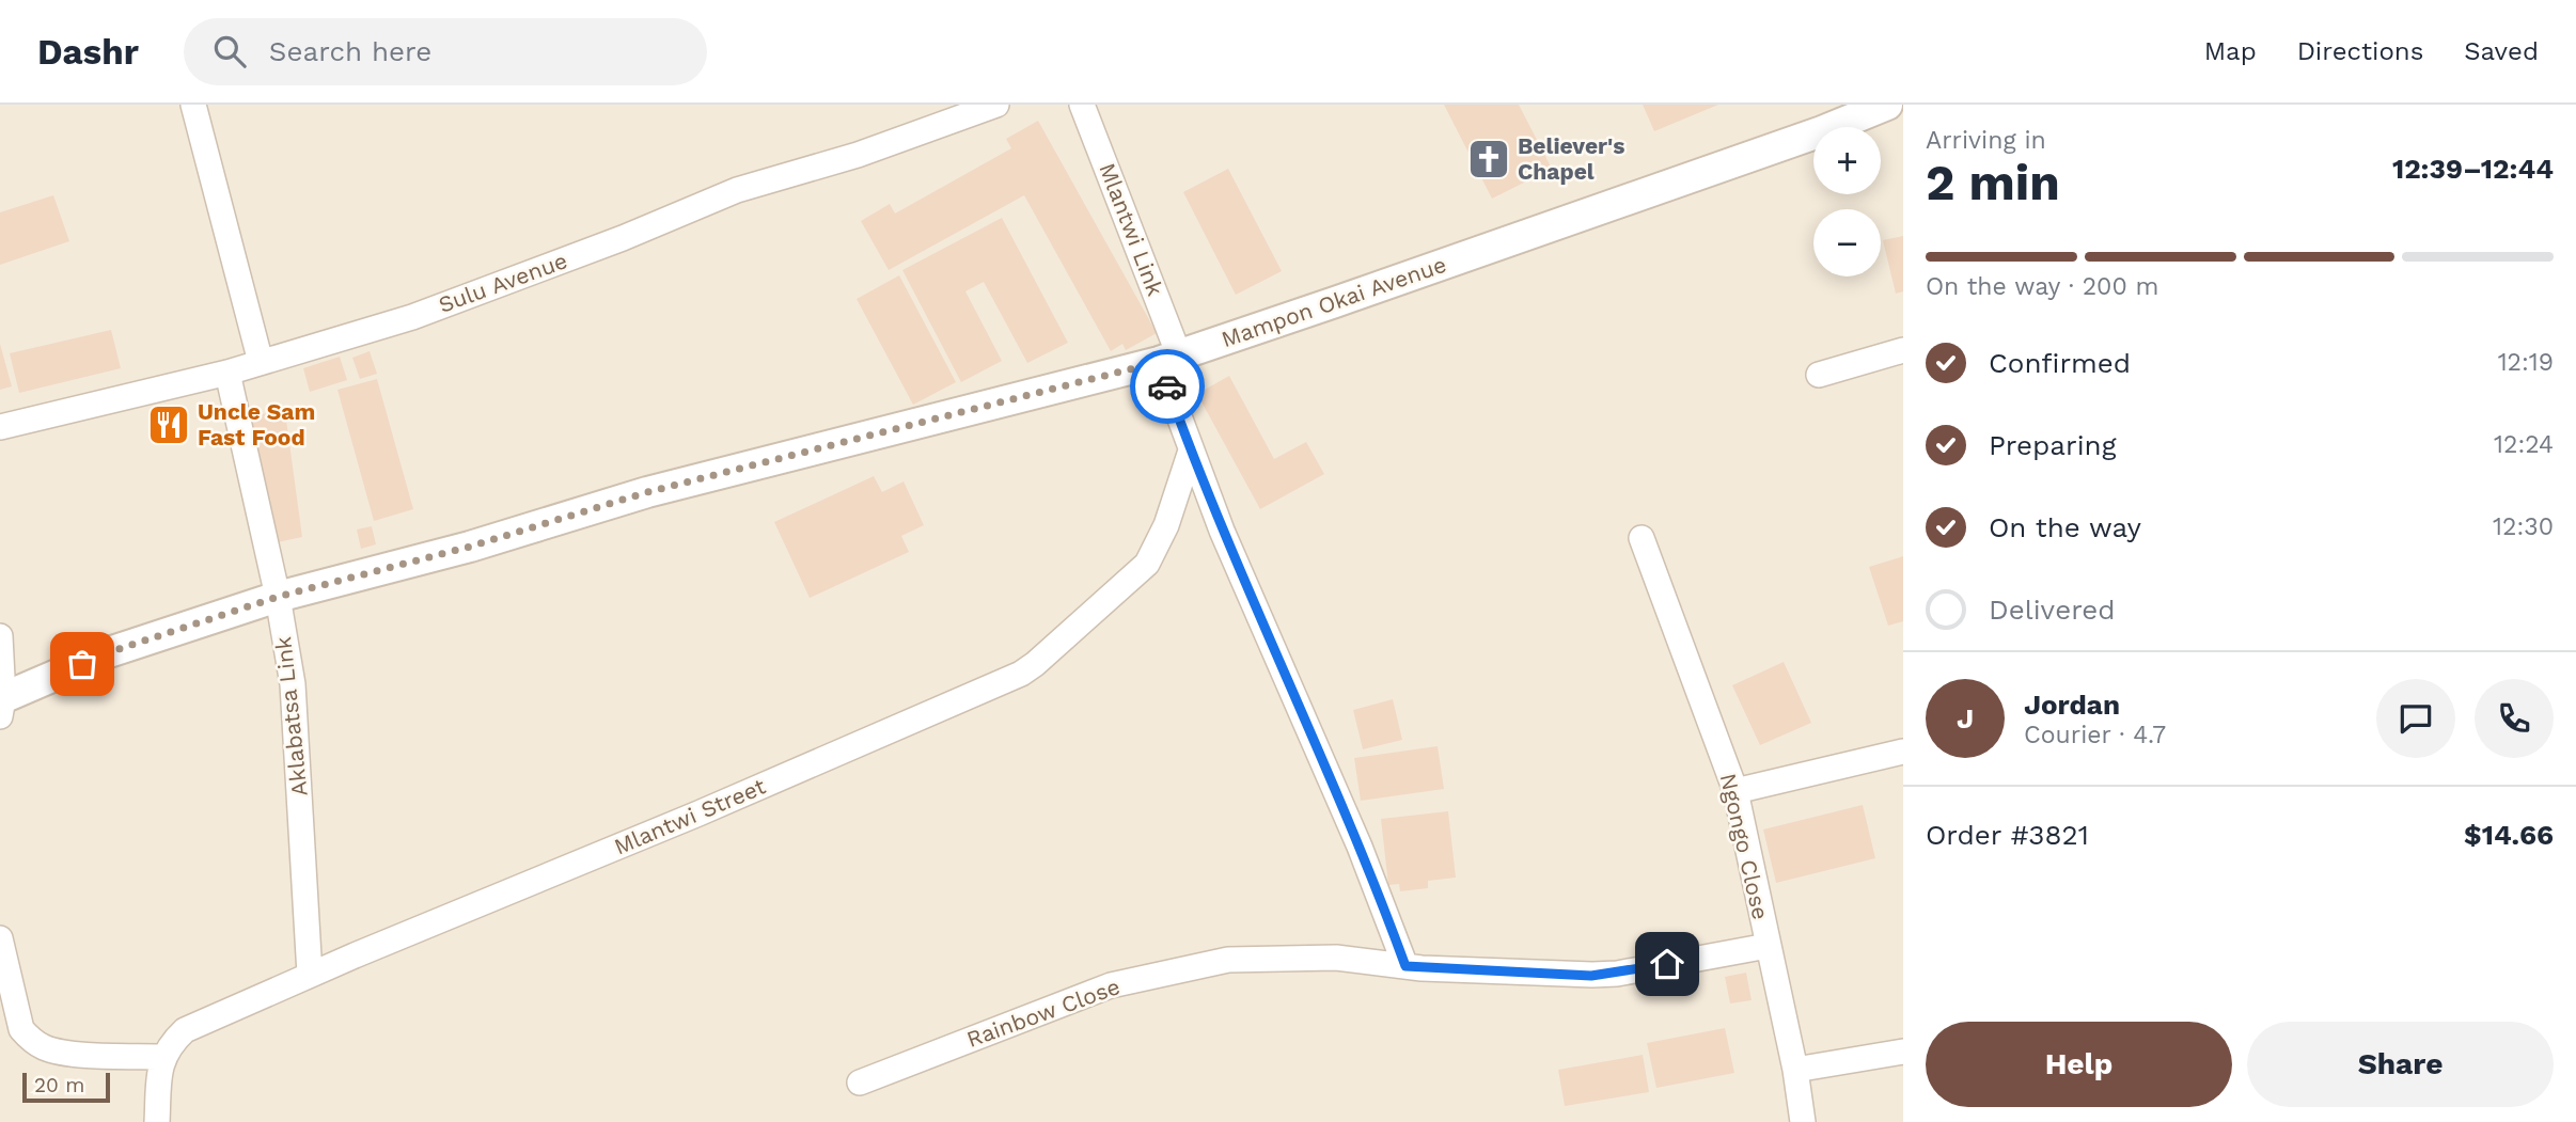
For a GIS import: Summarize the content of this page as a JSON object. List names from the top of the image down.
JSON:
{
  "streets": {
    "street": [
      "Mlantwi Link",
      "Sulu Avenue",
      "Mampon Okai Avenue",
      "Aklabatsa Link",
      "Mlantwi Street",
      "Ngongo Close",
      "Rainbow Close"
    ]
  },
  "crossings": [
    ["Mlantwi Link", "Mampon Okai Avenue"],
    ["Mlantwi Link", "Mlantwi Street"],
    ["Mlantwi Link", "Rainbow Close"],
    ["Sulu Avenue", "Aklabatsa Link"],
    ["Mampon Okai Avenue", "Aklabatsa Link"],
    ["Aklabatsa Link", "Mlantwi Street"],
    ["Ngongo Close", "Rainbow Close"]
  ],
  "places": {
    "church": ["Believer's Chapel"],
    "restaurant": ["Uncle Sam Fast Food"]
  },
  "scale_bar": "20 m",
  "page": {
    "header": "Dashr",
    "search": "Search here",
    "nav": ["Map", "Directions", "Saved"],
    "heading": ["2 min", "Arriving in", "12:39–12:44"],
    "panel": [
      "Jordan",
      "Courier · 4.7",
      "Order #3821",
      "$14.66"
    ],
    "map_buttons": ["+", "−"],
    "bar": "On the way · 200 m",
    "list": [
      ["Confirmed", "12:19"],
      ["Preparing", "12:24"],
      ["On the way", "12:30"],
      "Delivered"
    ],
    "round": "J",
    "buttons": ["Help", "Share"],
    "scale": "20 m"
  }
}
